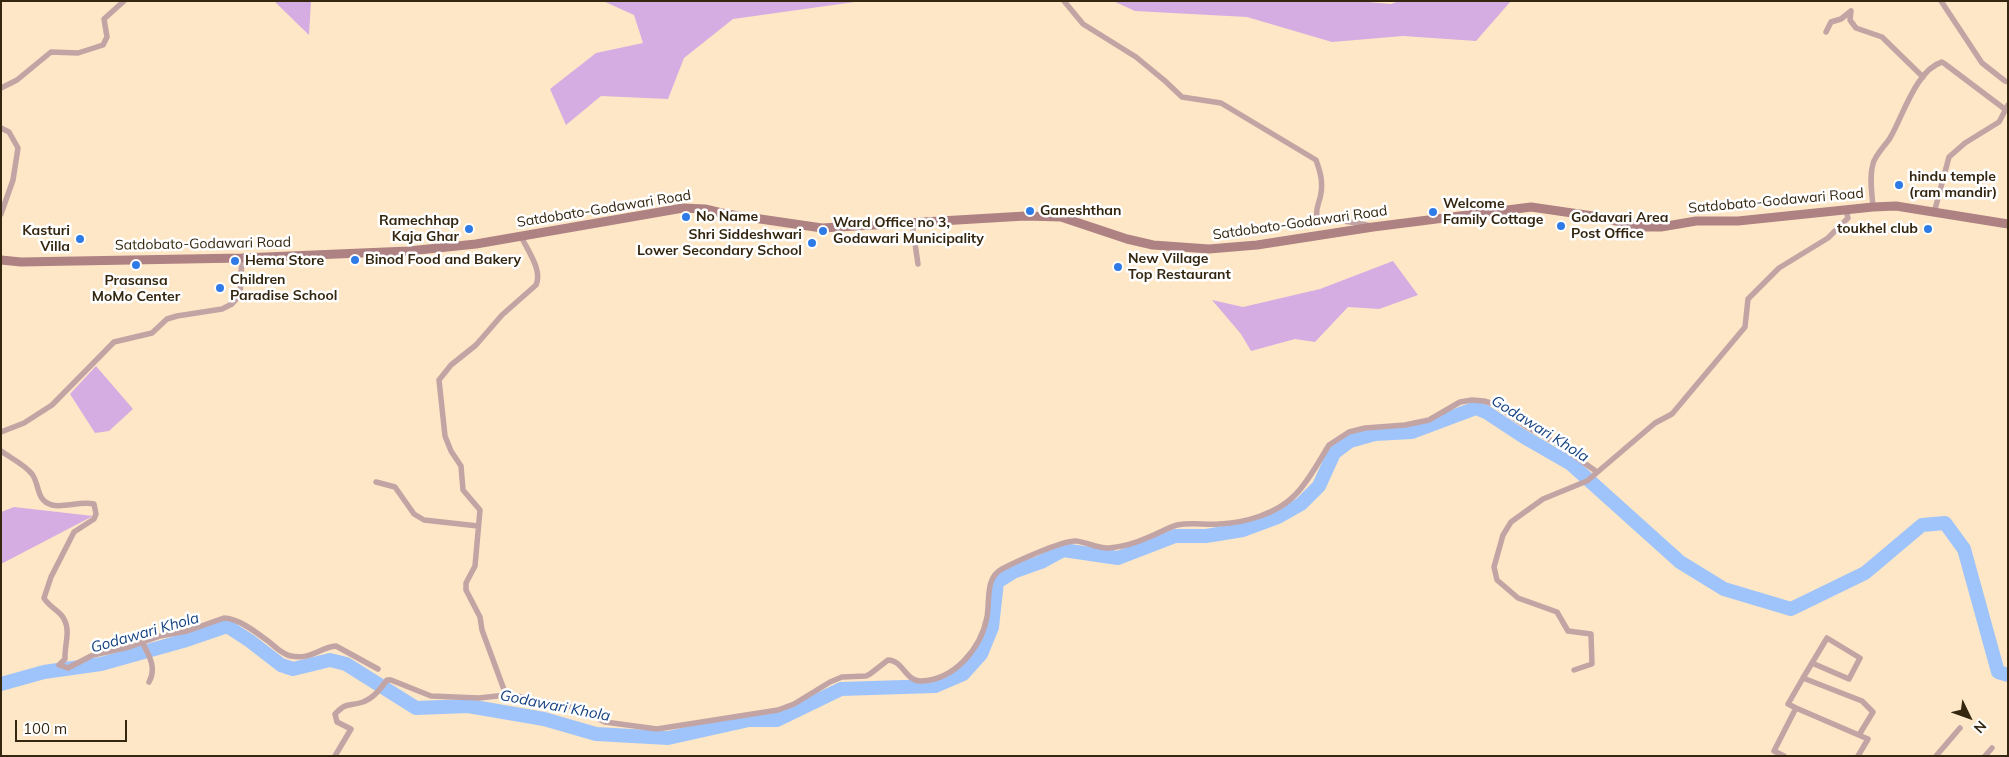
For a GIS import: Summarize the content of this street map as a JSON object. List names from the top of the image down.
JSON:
{
  "streets": {
    "street": ["Satdobato-Godawari Road"]
  },
  "water": ["Godawari Khola"],
  "places": [
    "hindu temple (ram mandir)",
    "Ganeshthan",
    "Welcome Family Cottage",
    "No Name",
    "Godavari Area Post Office",
    "Ramechhap Kaja Ghar",
    "toukhel club",
    "Ward Office no 3, Godawari Municipality",
    "Kasturi Villa",
    "Shri Siddeshwari Lower Secondary School",
    "Binod Food and Bakery",
    "Hema Store",
    "Prasansa MoMo Center",
    "New Village Top Restaurant",
    "Children Paradise School"
  ],
  "scale_bar": "100 m",
  "north": "bottom right"
}
